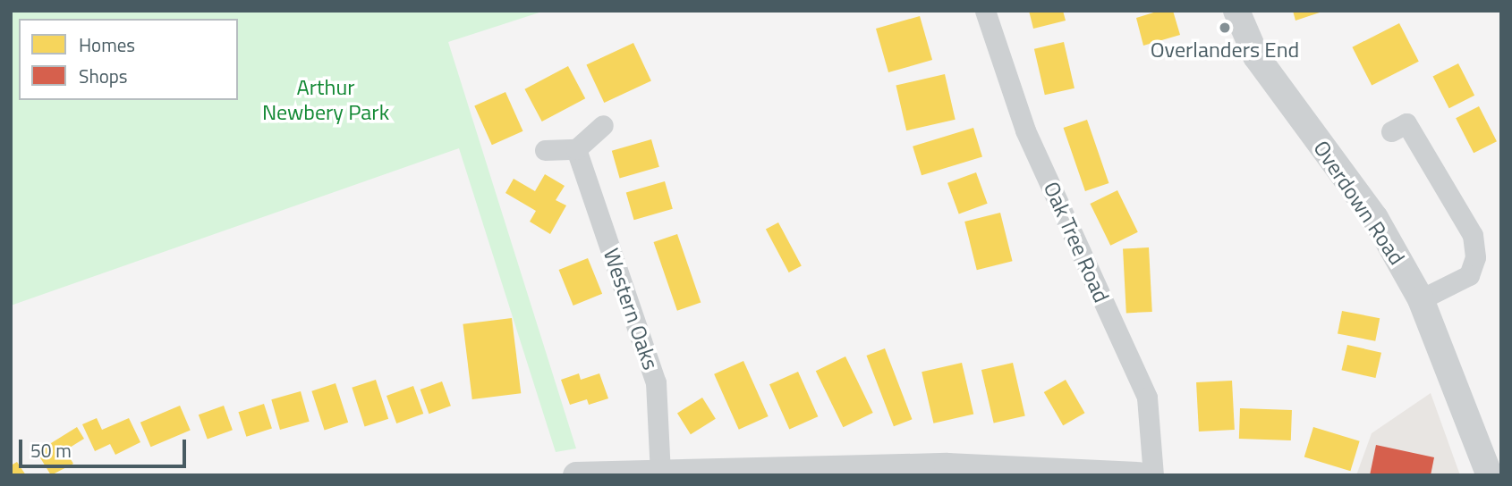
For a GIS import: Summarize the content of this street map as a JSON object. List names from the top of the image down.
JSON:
{
  "streets": {
    "street": ["Overdown Road", "Oak Tree Road", "Western Oaks"]
  },
  "parks": ["Arthur Newbery Park"],
  "places": ["Overlanders End"],
  "legend": ["Homes", "Shops"],
  "scale_bar": "50 m"
}
